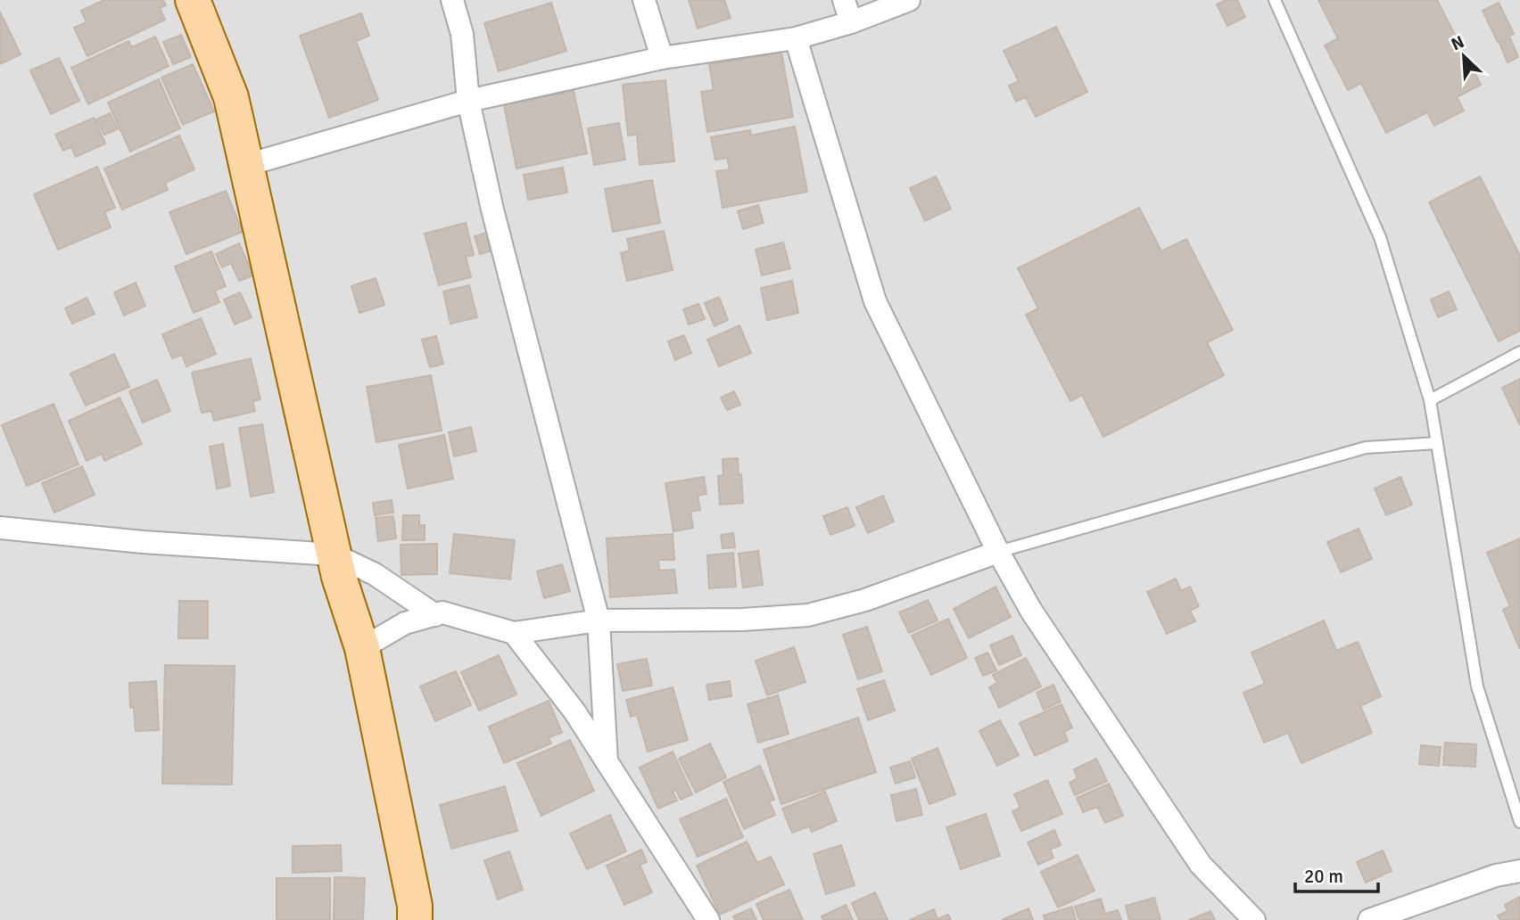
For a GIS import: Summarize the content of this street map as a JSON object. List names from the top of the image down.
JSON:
{
  "scale_bar": "20 m",
  "north": "top left"
}
